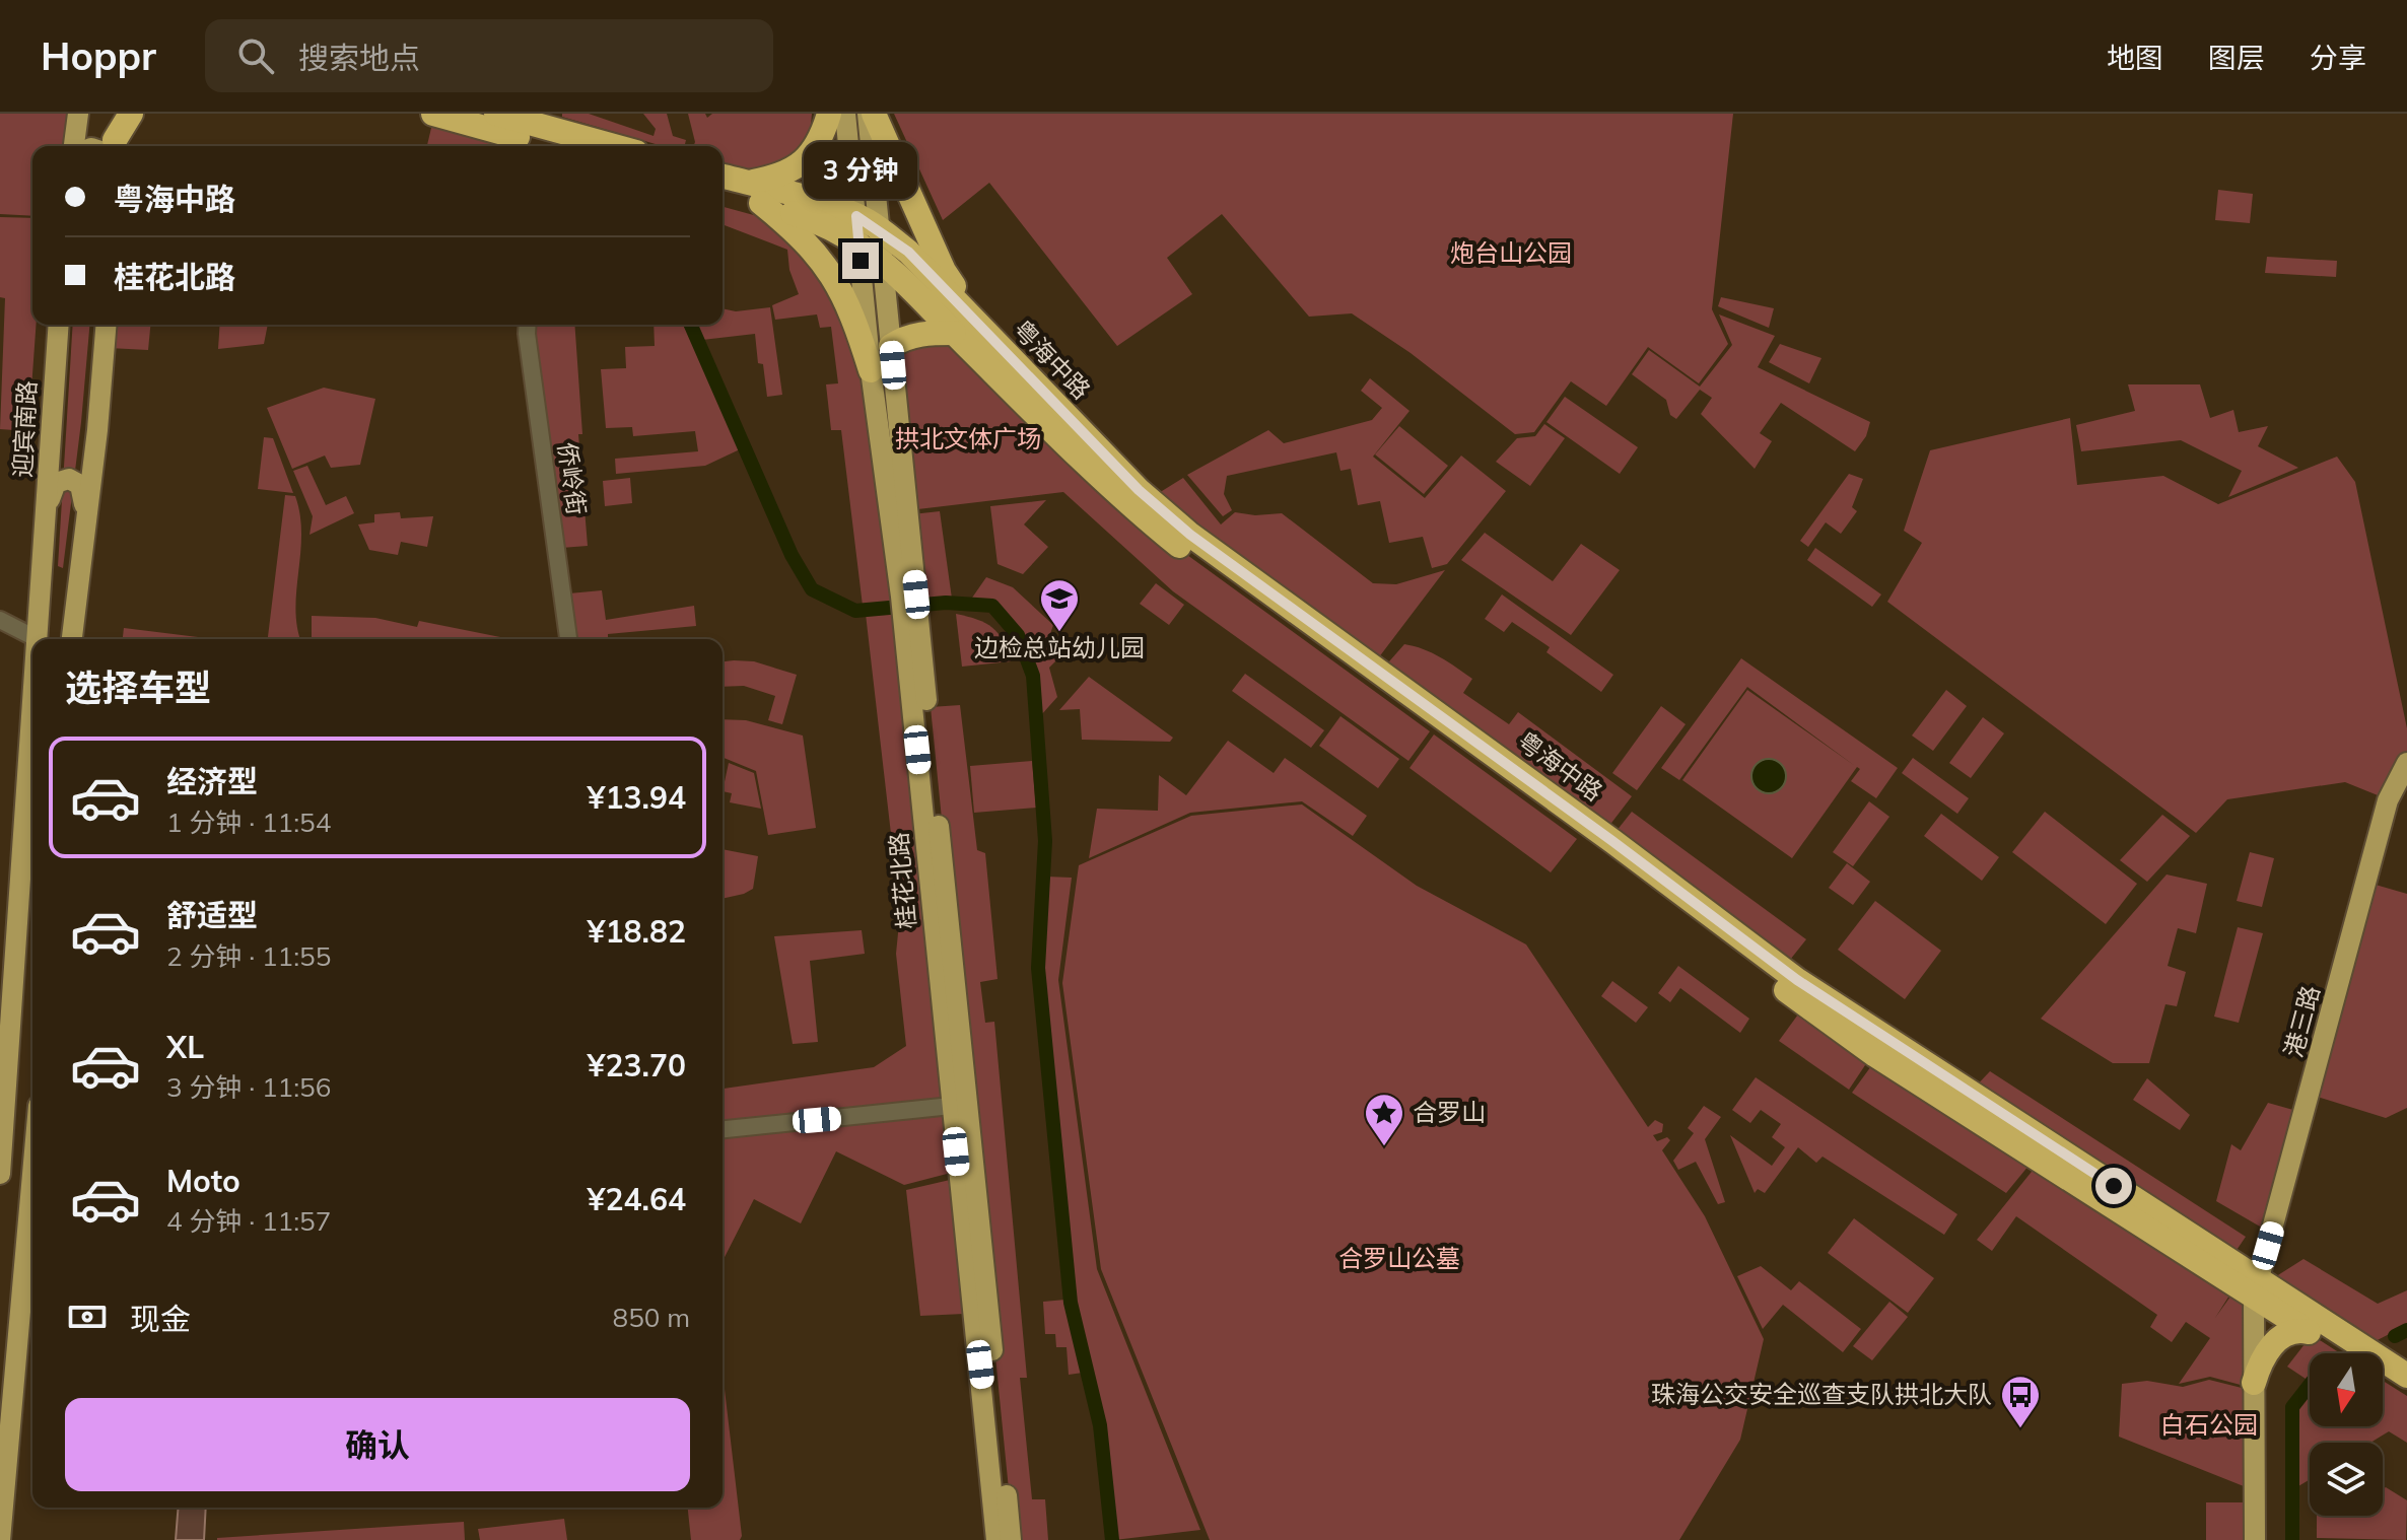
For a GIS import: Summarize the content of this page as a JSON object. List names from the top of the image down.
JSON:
{
  "streets": {
    "highway": ["粤海中路"],
    "main road": ["迎宾南路", "桂花北路", "港三路"],
    "street": ["侨岭街"]
  },
  "crossings": [
    ["粤海中路", "桂花北路"],
    ["粤海中路", "港三路"]
  ],
  "parks": [
    "炮台山公园",
    "拱北文体广场",
    "合罗山公墓",
    "白石公园"
  ],
  "places": {
    "school or university": ["边检总站幼儿园"],
    "place": ["合罗山"],
    "bus stop": ["珠海公交安全巡查支队拱北大队"]
  },
  "north": "bottom",
  "page": {
    "header": "Hoppr",
    "search": "搜索地点",
    "nav": ["地图", "图层", "分享"],
    "bubble": "3 分钟",
    "banner": ["粤海中路", "桂花北路"],
    "heading": "选择车型",
    "list": [
      {
        "name": "经济型",
        "note": "1 分钟 · 11:54",
        "value": "¥13.94"
      },
      {
        "name": "舒适型",
        "note": "2 分钟 · 11:55",
        "value": "¥18.82"
      },
      {
        "name": "XL",
        "note": "3 分钟 · 11:56",
        "value": "¥23.70"
      },
      {
        "name": "Moto",
        "note": "4 分钟 · 11:57",
        "value": "¥24.64"
      }
    ],
    "pay": ["现金", "850 m"],
    "buttons": "确认"
  }
}
